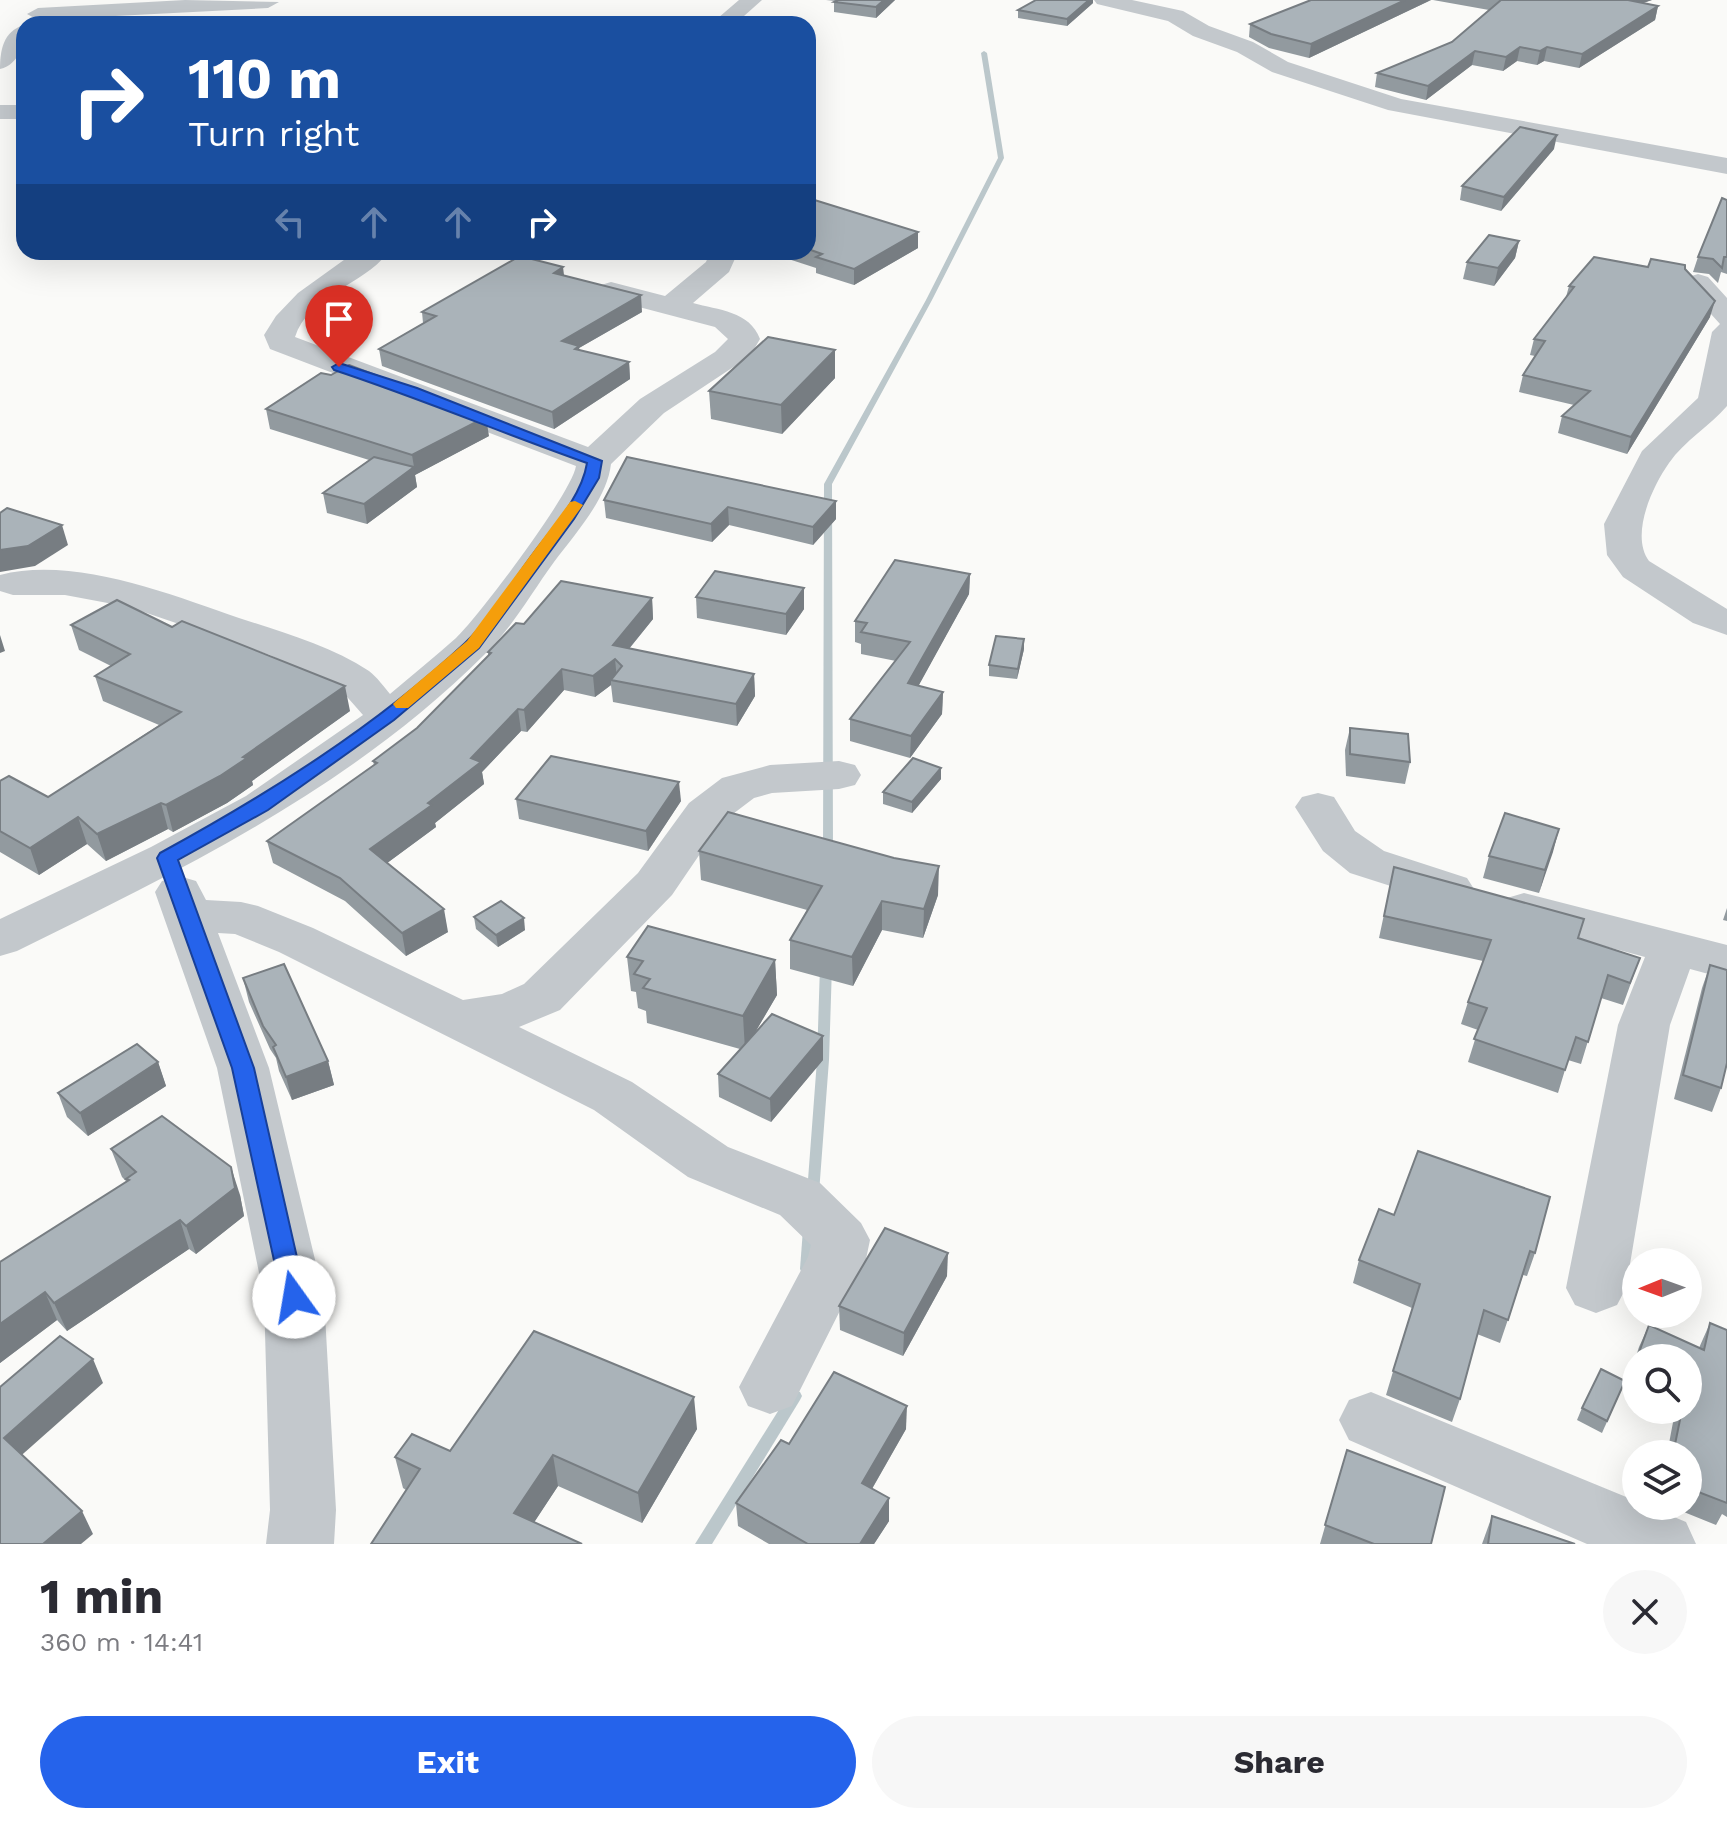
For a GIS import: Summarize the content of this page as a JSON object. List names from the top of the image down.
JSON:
{
  "north": "left",
  "page": {
    "turn": ["110 m", "Turn right"],
    "heading": ["1 min", "360 m · 14:41"],
    "buttons": ["Exit", "Share"]
  }
}
